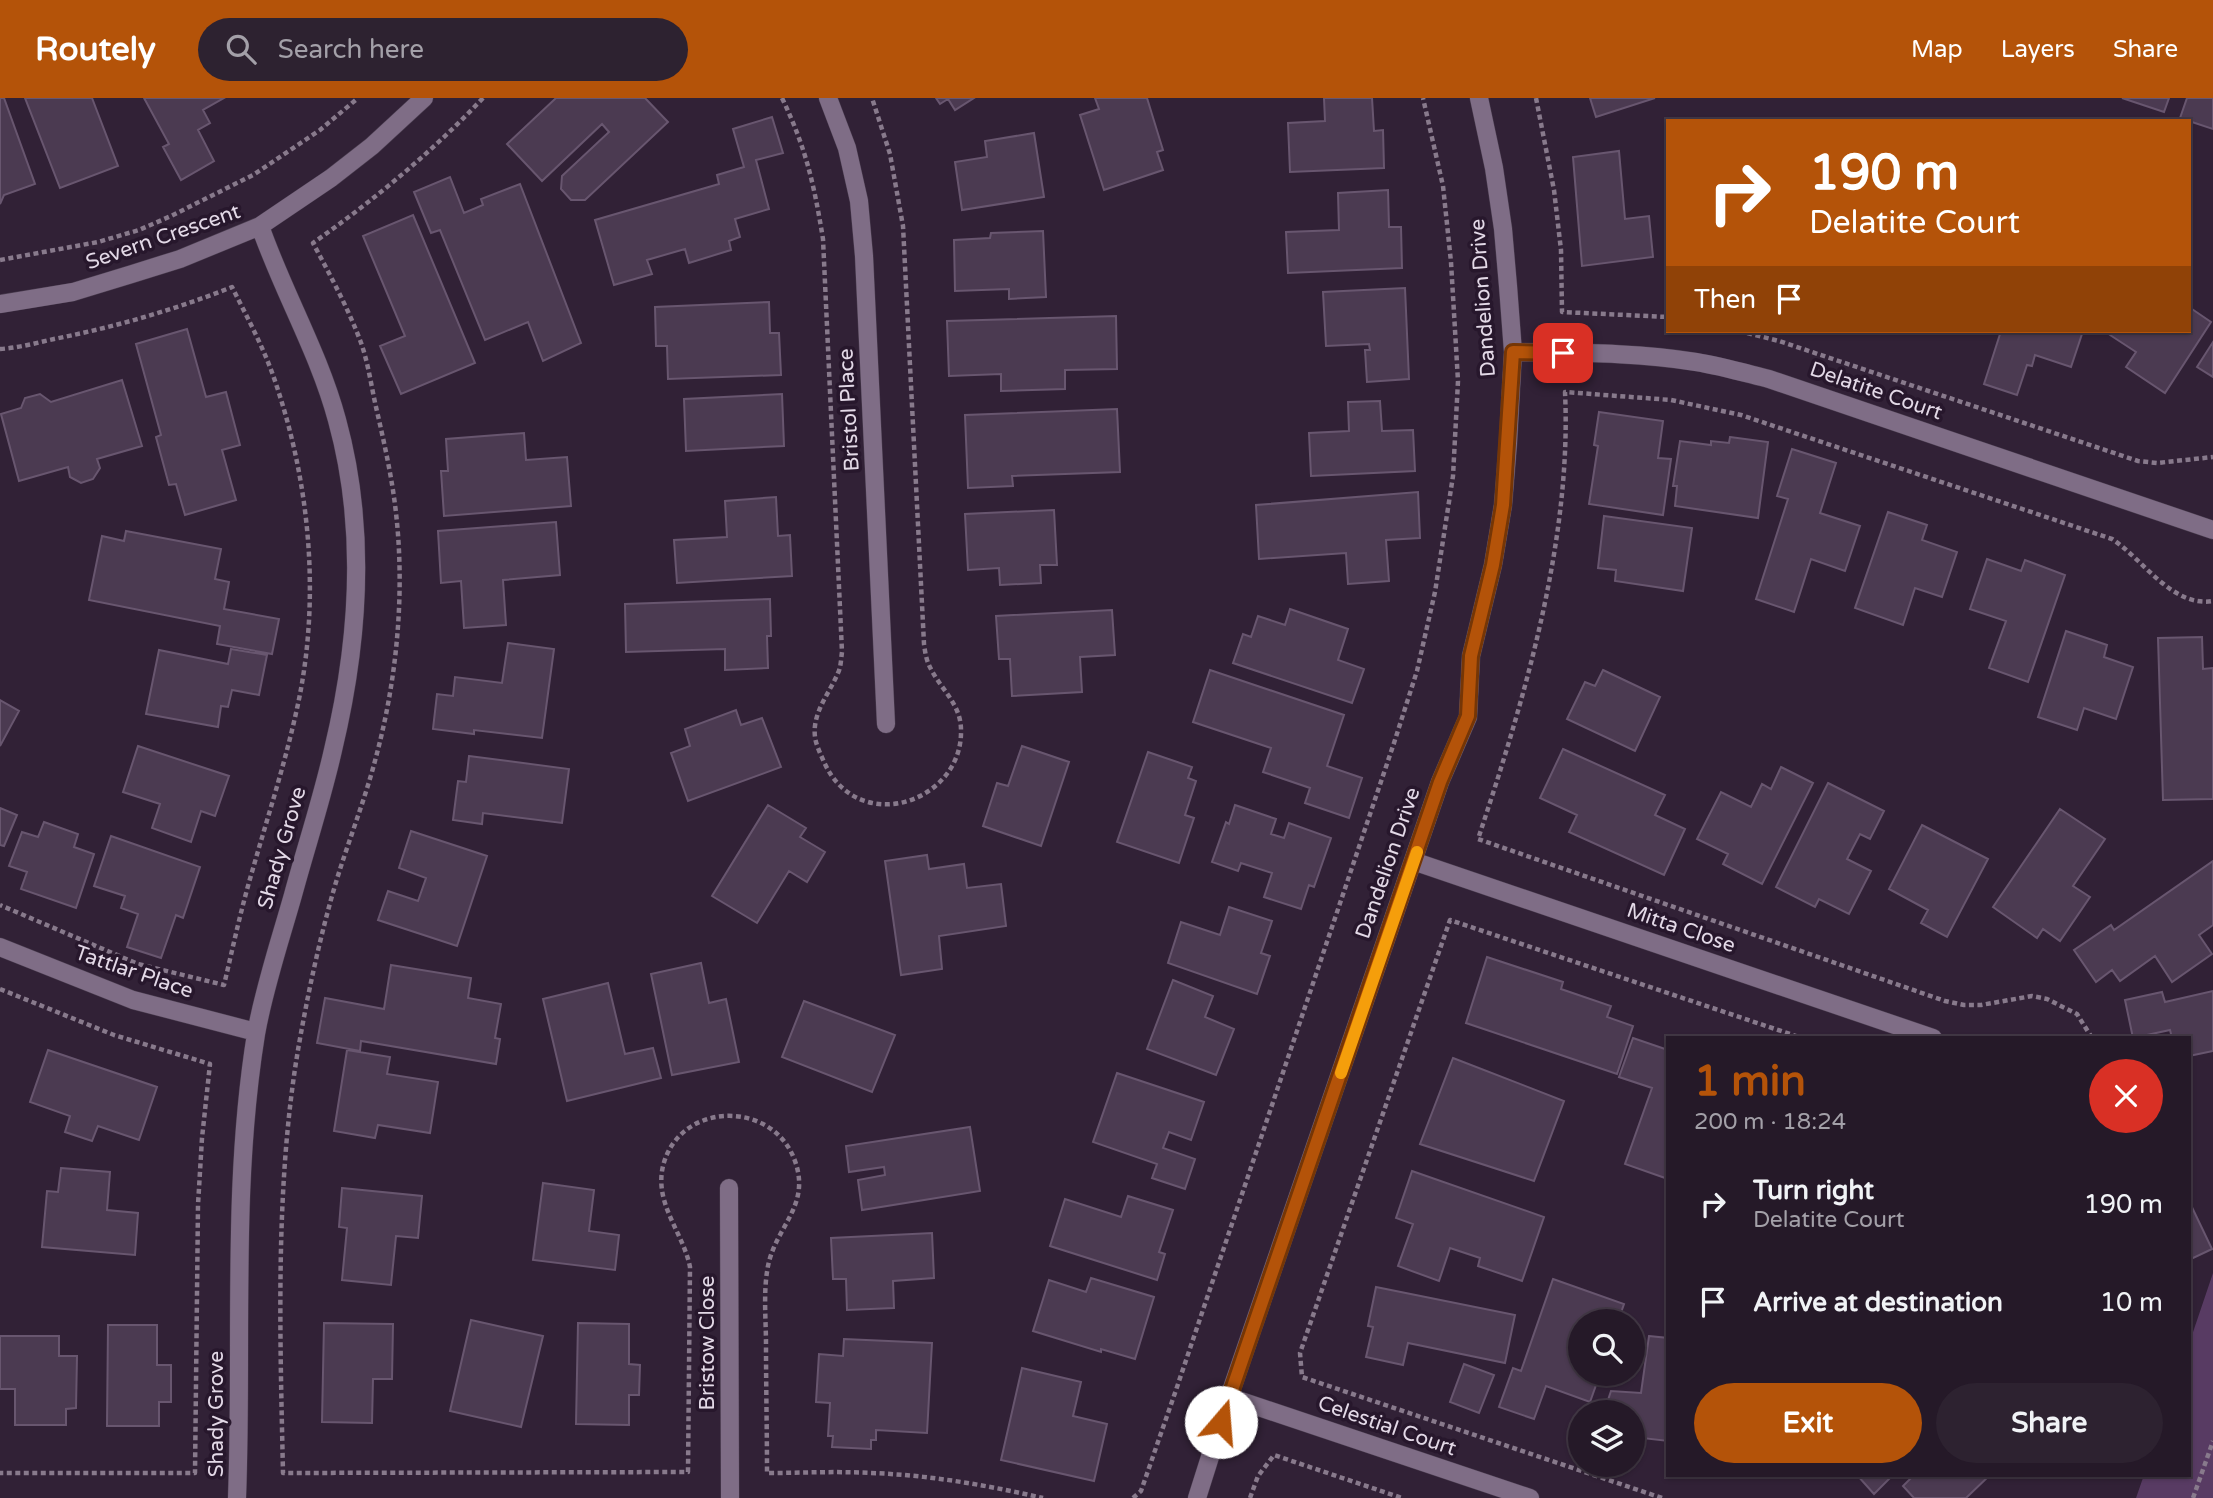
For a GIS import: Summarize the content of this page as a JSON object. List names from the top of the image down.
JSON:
{
  "streets": {
    "street": [
      "Severn Crescent",
      "Dandelion Drive",
      "Delatite Court",
      "Bristol Place",
      "Shady Grove",
      "Mitta Close",
      "Tattlar Place",
      "Bristow Close",
      "Celestial Court"
    ]
  },
  "crossings": [
    ["Severn Crescent", "Shady Grove"],
    ["Dandelion Drive", "Delatite Court"],
    ["Dandelion Drive", "Mitta Close"],
    ["Dandelion Drive", "Celestial Court"],
    ["Shady Grove", "Tattlar Place"]
  ],
  "page": {
    "header": "Routely",
    "search": "Search here",
    "nav": ["Map", "Layers", "Share"],
    "turn": ["190 m", "Delatite Court"],
    "then": "Then",
    "heading": ["1 min", "200 m · 18:24"],
    "list": [
      {
        "name": "Turn right",
        "note": "Delatite Court",
        "value": "190 m"
      },
      {
        "name": "Arrive at destination",
        "value": "10 m"
      }
    ],
    "buttons": ["Exit", "Share"]
  }
}
